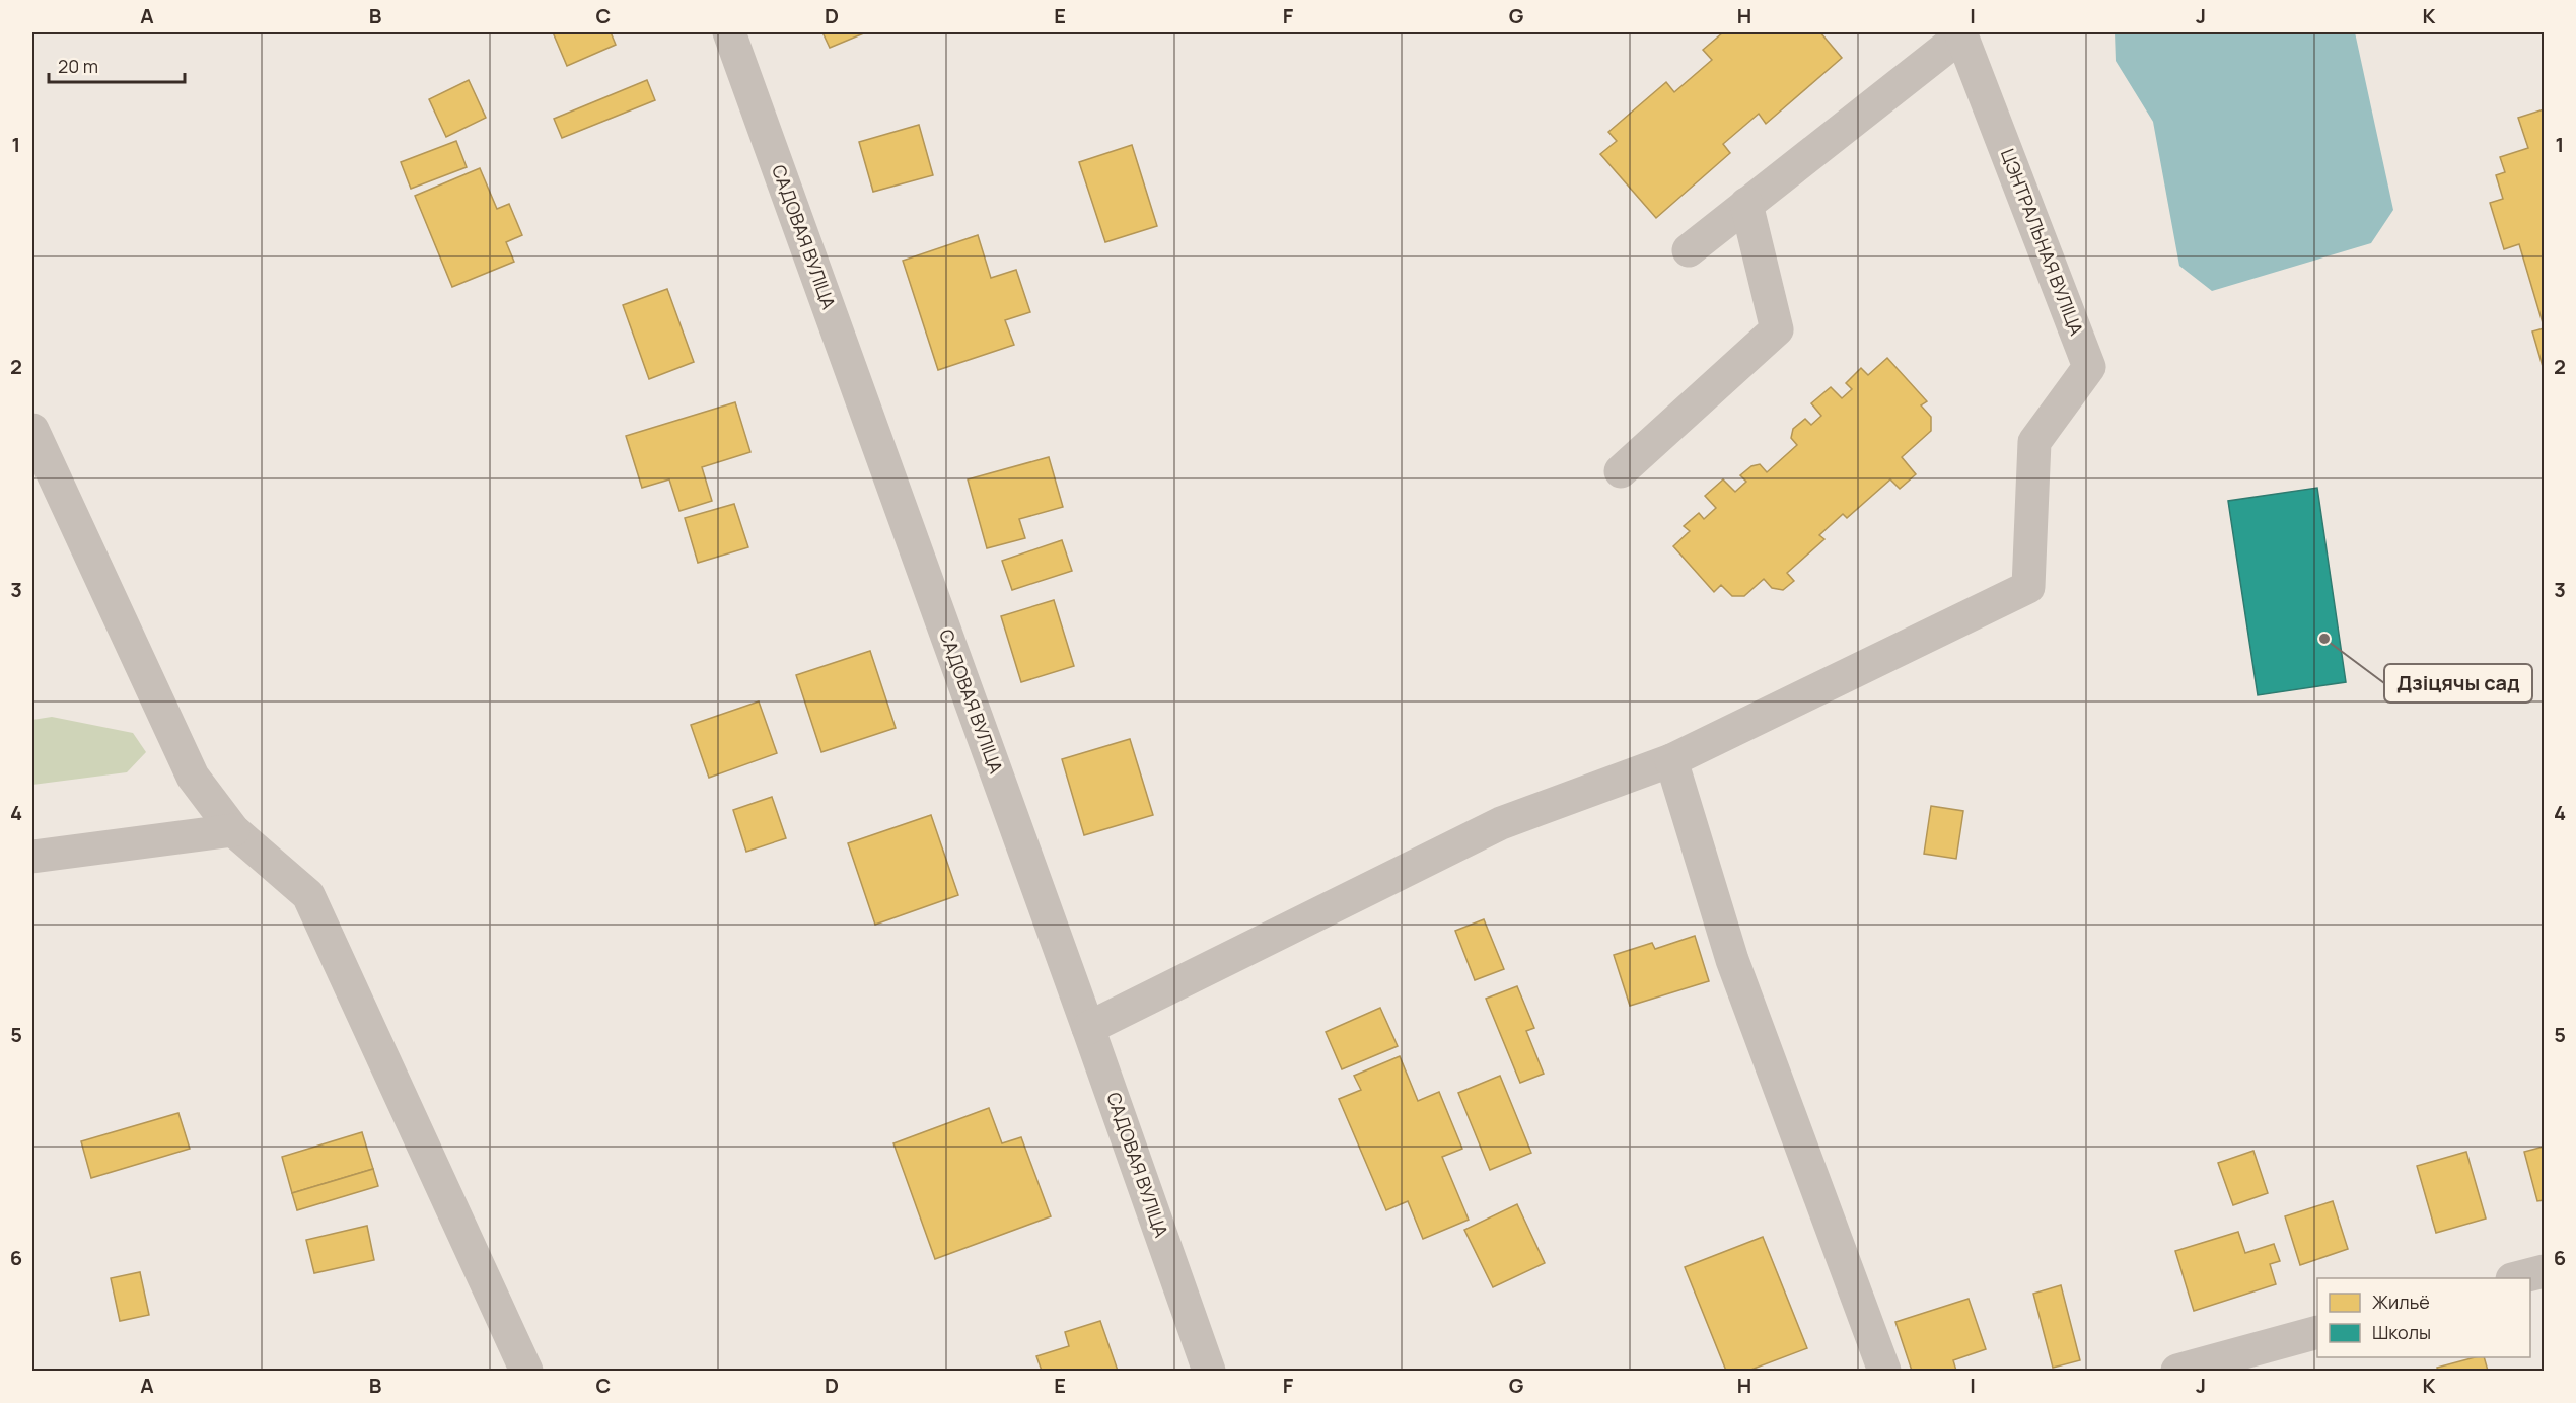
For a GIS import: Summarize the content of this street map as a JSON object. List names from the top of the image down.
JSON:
{
  "streets": {
    "street": ["САДОВАЯ ВУЛІЦА", "ЦЭНТРАЛЬНАЯ ВУЛІЦА"]
  },
  "places": ["Дзіцячы сад"],
  "legend": ["Жильё", "Школы"],
  "scale_bar": "20 m",
  "grid": {
    "columns": [
      "A",
      "B",
      "C",
      "D",
      "E",
      "F",
      "G",
      "H",
      "I",
      "J",
      "K"
    ],
    "rows": [
      "1",
      "2",
      "3",
      "4",
      "5",
      "6"
    ]
  }
}
